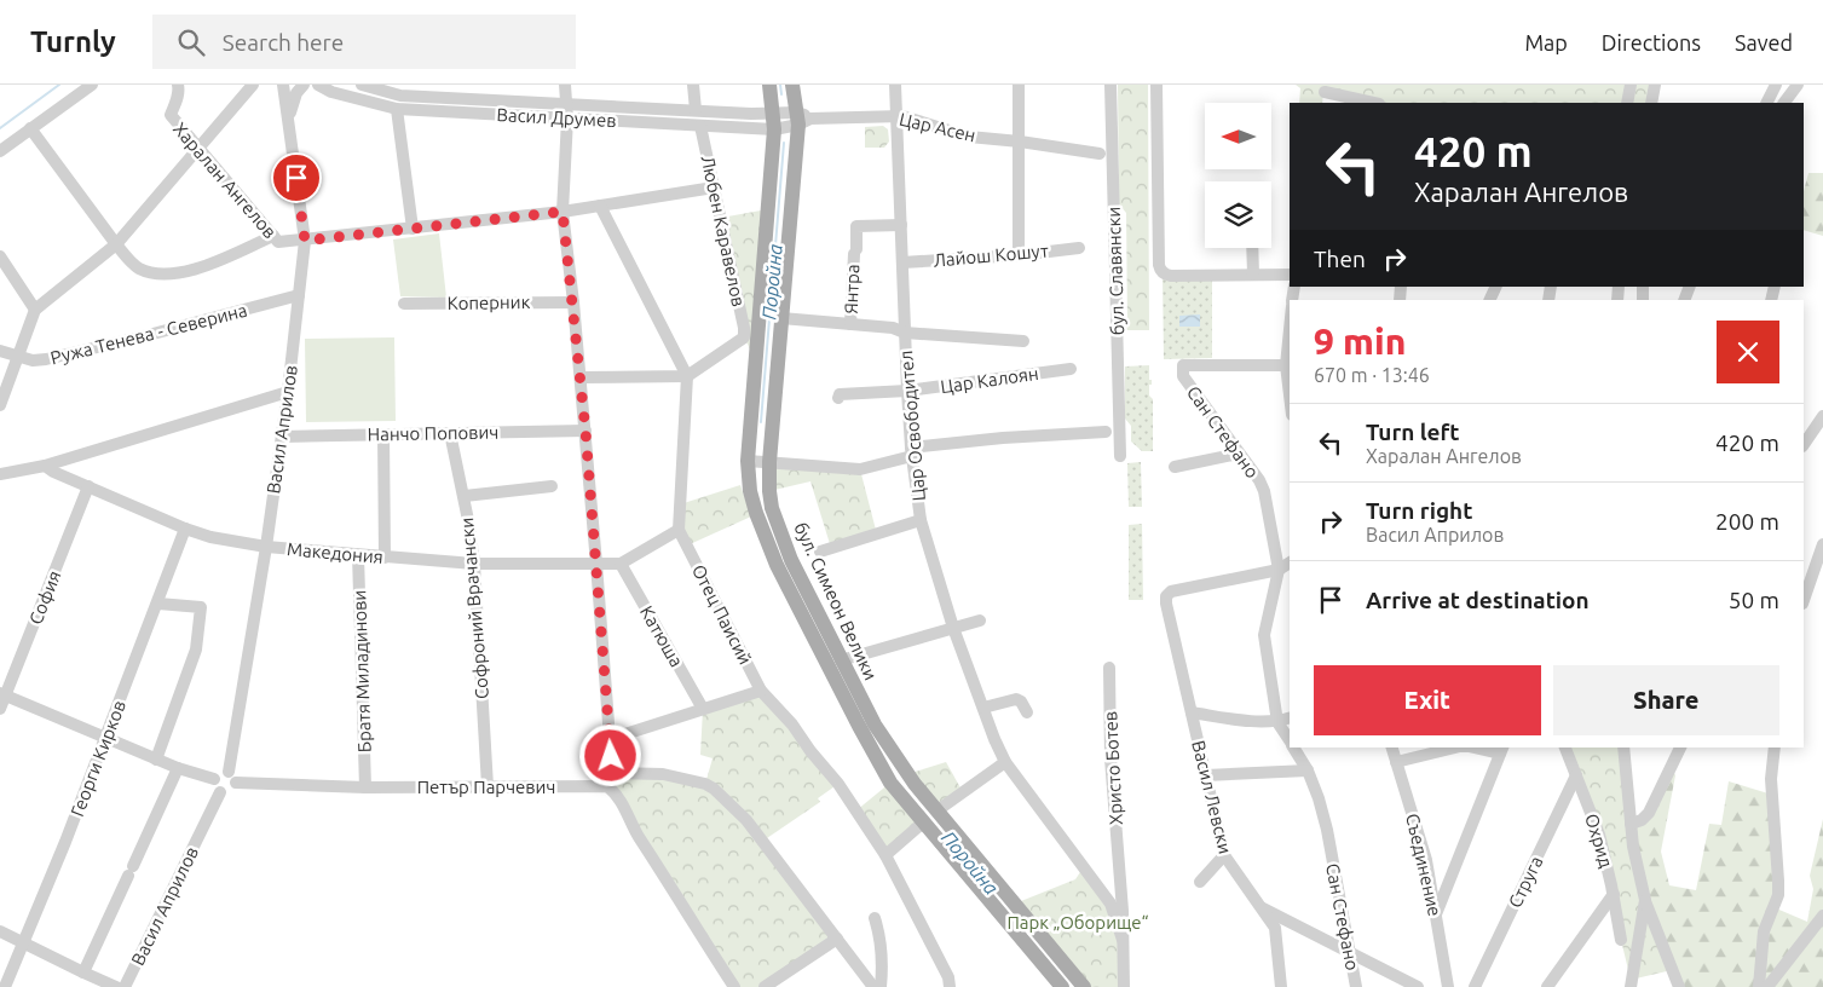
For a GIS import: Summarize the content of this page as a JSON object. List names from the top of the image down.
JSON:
{
  "streets": {
    "main road": ["бул. Симеон Велики"],
    "street": [
      "Васил Друмев",
      "Цар Асен",
      "Харалан Ангелов",
      "Любен Каравелов",
      "Лайош Кошут",
      "бул. Славянски",
      "Янтра",
      "Коперник",
      "Ружа Тенева - Северина",
      "Цар Калоян",
      "Цар Освободител",
      "Васил Априлов",
      "Сан Стефано",
      "Нанчо Попович",
      "Македония",
      "София",
      "Софроний Врачански",
      "Отец Паисий",
      "Катюша",
      "Братя Миладинови",
      "Георги Кирков",
      "Христо Ботев",
      "Петър Парчевич",
      "Васил Левски",
      "Охрид",
      "Съединение",
      "Струга"
    ]
  },
  "crossings": [
    ["Васил Друмев", "Цар Асен"],
    ["Васил Друмев", "Любен Каравелов"],
    ["Васил Друмев", "бул. Симеон Велики"],
    ["Цар Асен", "Цар Освободител"],
    ["Цар Асен", "бул. Симеон Велики"],
    ["Харалан Ангелов", "Любен Каравелов"],
    ["Харалан Ангелов", "Васил Априлов"],
    ["Лайош Кошут", "Цар Освободител"],
    ["Янтра", "Цар Освободител"],
    ["Ружа Тенева - Северина", "Васил Априлов"],
    ["Цар Калоян", "Цар Освободител"],
    ["Цар Освободител", "Христо Ботев"],
    ["Васил Априлов", "Нанчо Попович"],
    ["Васил Априлов", "Македония"],
    ["Васил Априлов", "Петър Парчевич"],
    ["Сан Стефано", "Васил Левски"],
    ["Нанчо Попович", "Софроний Врачански"],
    ["Македония", "София"],
    ["Македония", "Софроний Врачански"],
    ["Македония", "Катюша"],
    ["Македония", "Братя Миладинови"],
    ["Македония", "Георги Кирков"],
    ["Софроний Врачански", "Петър Парчевич"],
    ["Братя Миладинови", "Петър Парчевич"],
    ["Охрид", "Струга"]
  ],
  "water": ["Поройна"],
  "parks": ["Парк „Оборище“"],
  "north": "left",
  "page": {
    "header": "Turnly",
    "search": "Search here",
    "nav": ["Map", "Directions", "Saved"],
    "turn": ["420 m", "Харалан Ангелов"],
    "then": "Then",
    "heading": ["9 min", "670 m · 13:46"],
    "list": [
      {
        "name": "Turn left",
        "note": "Харалан Ангелов",
        "value": "420 m"
      },
      {
        "name": "Turn right",
        "note": "Васил Априлов",
        "value": "200 m"
      },
      {
        "name": "Arrive at destination",
        "value": "50 m"
      }
    ],
    "buttons": ["Exit", "Share"]
  }
}
